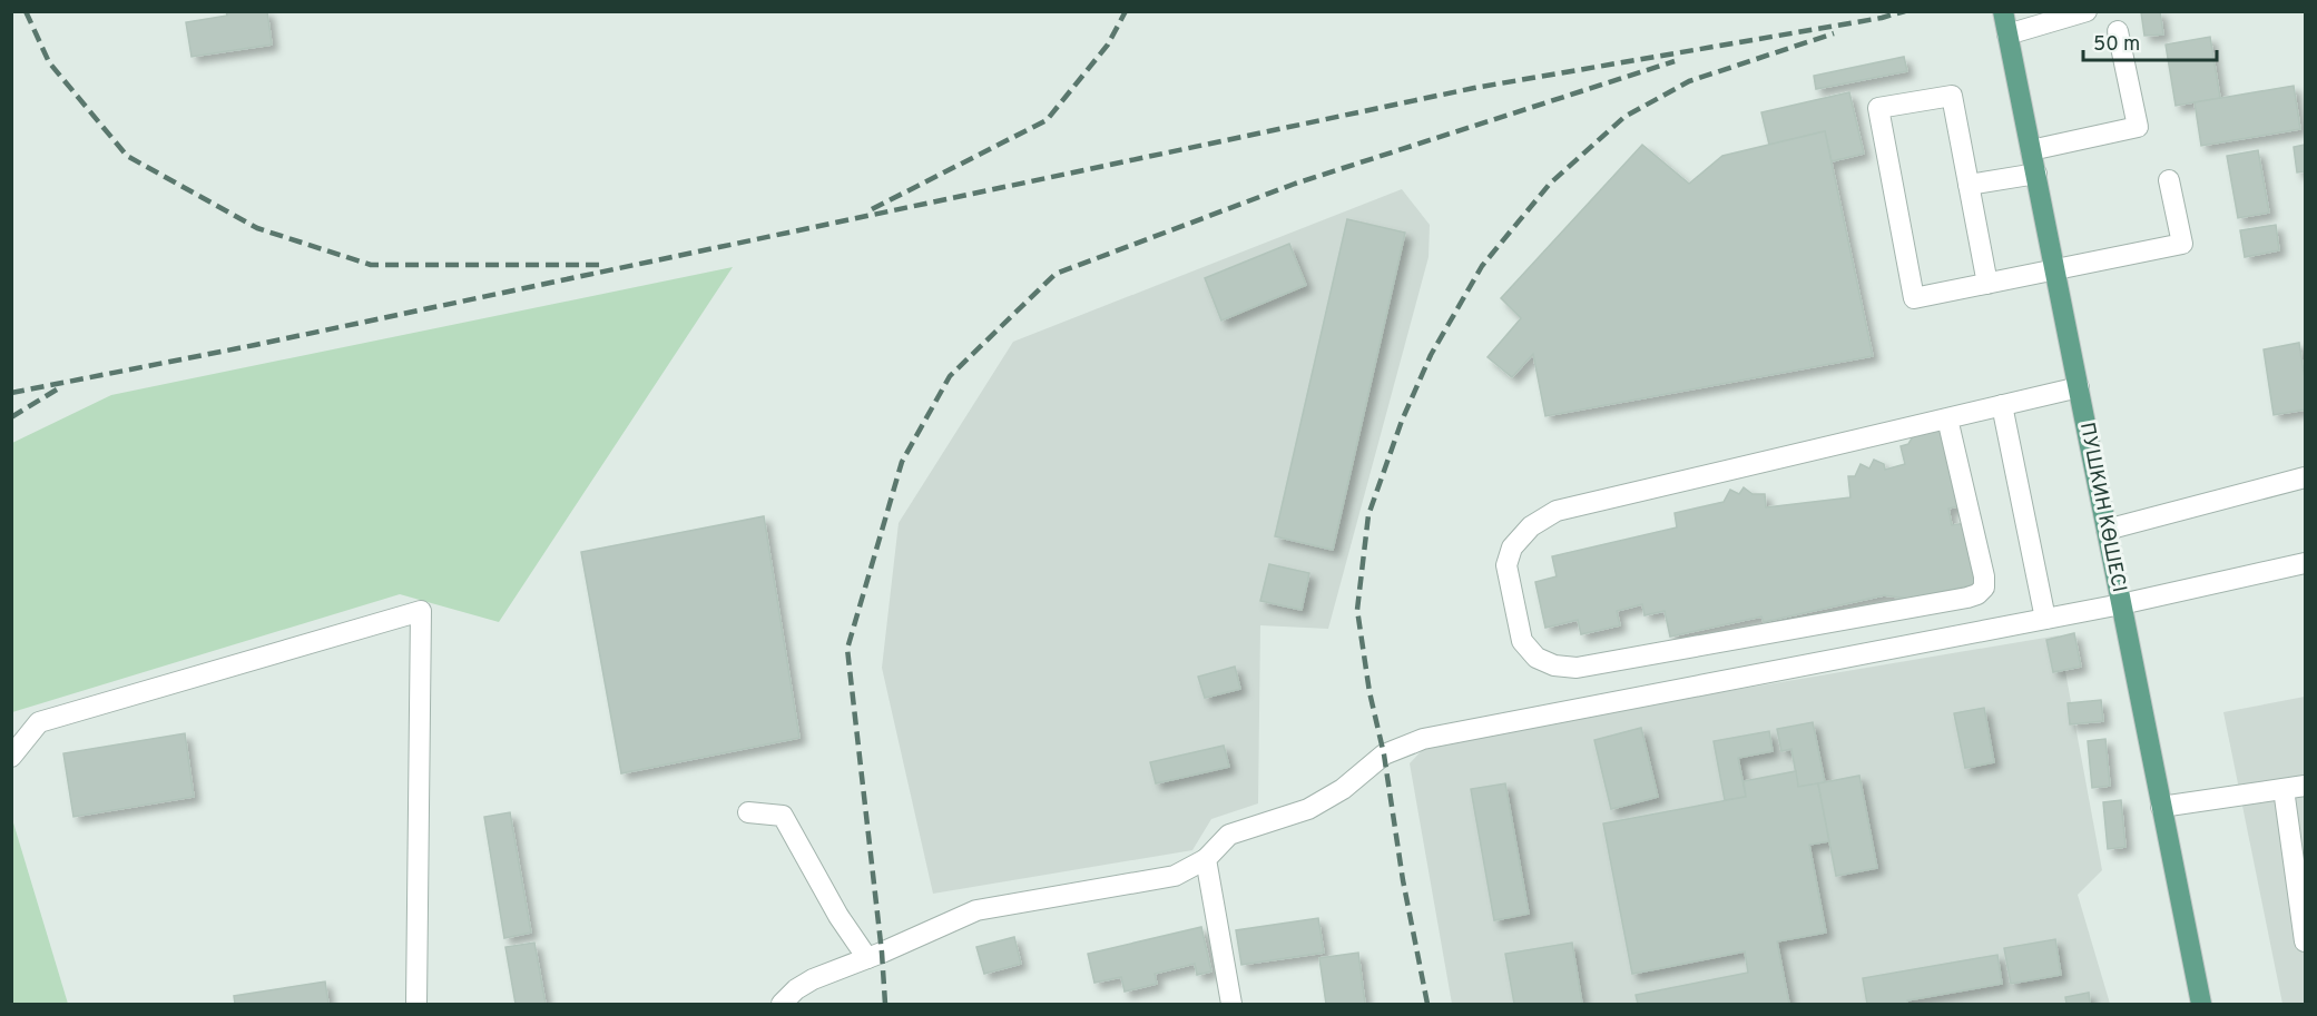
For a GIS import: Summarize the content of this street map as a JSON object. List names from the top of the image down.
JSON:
{
  "streets": {
    "main road": ["ПУШКИН КӨШЕСІ"]
  },
  "scale_bar": "50 m"
}
